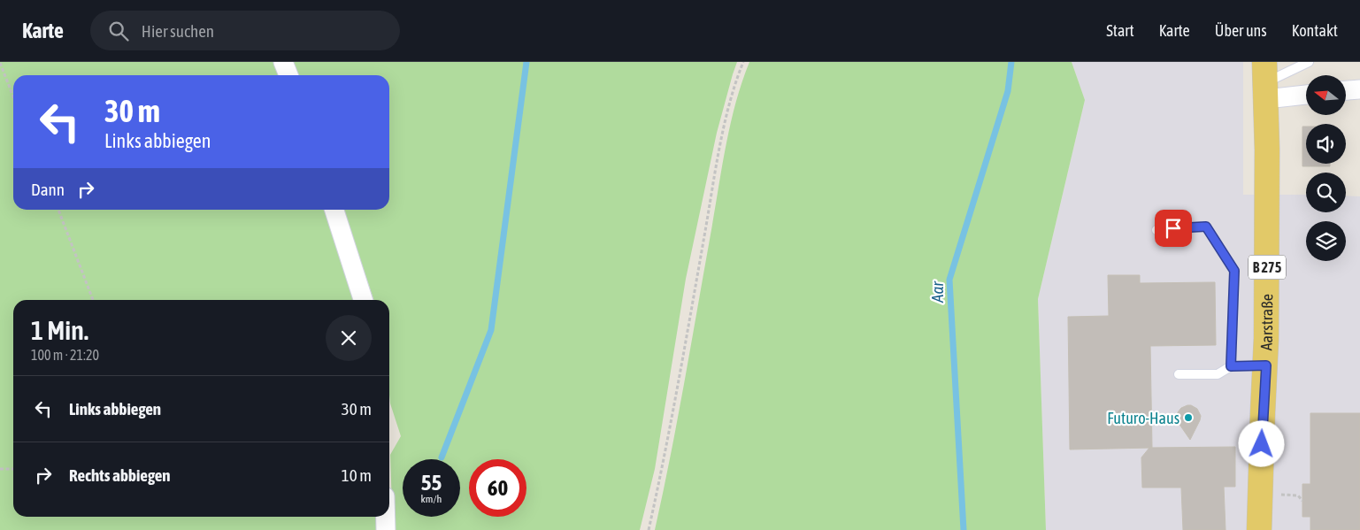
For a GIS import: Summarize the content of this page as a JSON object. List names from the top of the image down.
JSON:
{
  "streets": {
    "main road": ["B 275", "Aarstraße"]
  },
  "water": ["Aar"],
  "places": ["Futuro-Haus"],
  "north": "left",
  "page": {
    "header": "Karte",
    "search": "Hier suchen",
    "nav": [
      "Start",
      "Karte",
      "Über uns",
      "Kontakt"
    ],
    "turn": ["30 m", "Links abbiegen"],
    "then": "Dann",
    "heading": ["1 Min.", "100 m · 21:20"],
    "list": [
      {
        "name": "Links abbiegen",
        "value": "30 m"
      },
      {
        "name": "Rechts abbiegen",
        "value": "10 m"
      }
    ],
    "speed": "55 km/h",
    "limit": "60"
  }
}
